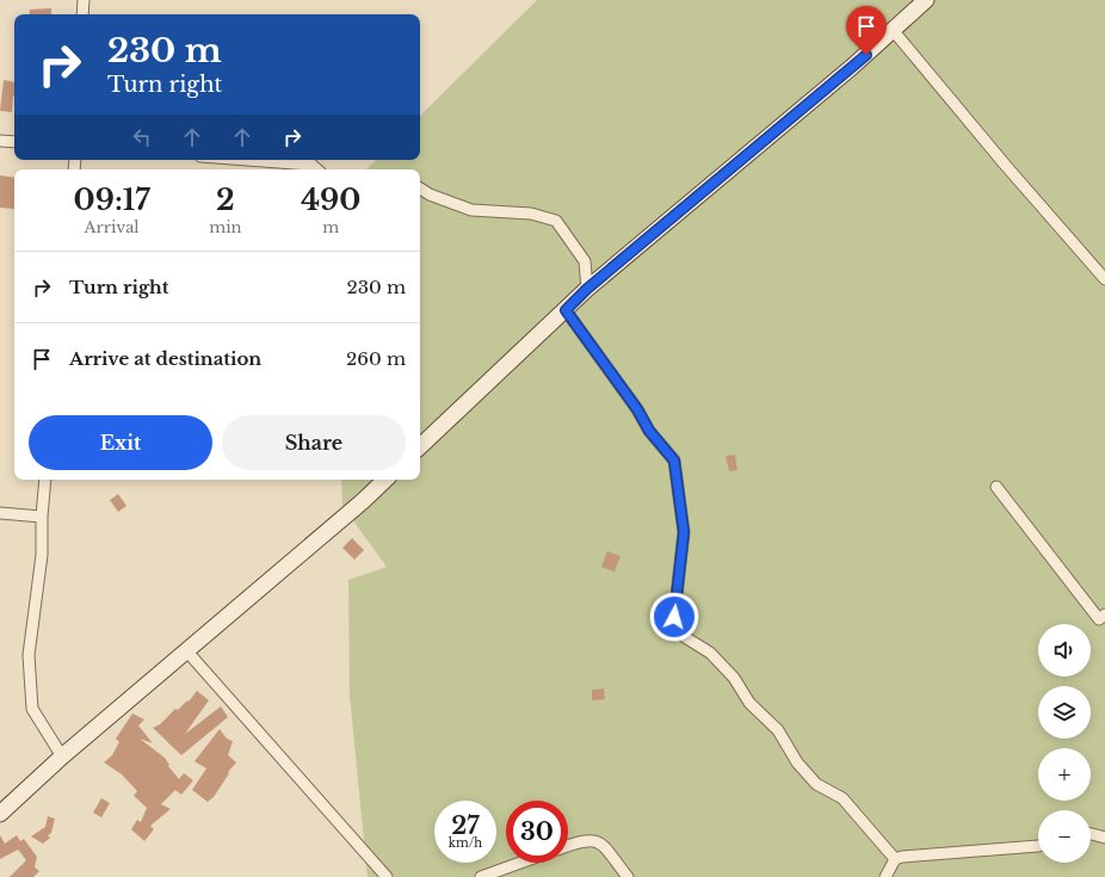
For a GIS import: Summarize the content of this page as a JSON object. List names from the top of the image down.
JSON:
{
  "page": {
    "turn": ["230 m", "Turn right"],
    "eta": [
      "09:17",
      "Arrival",
      "2",
      "min",
      "490",
      "m"
    ],
    "list": [
      {
        "name": "Turn right",
        "value": "230 m"
      },
      {
        "name": "Arrive at destination",
        "value": "260 m"
      }
    ],
    "buttons": ["Exit", "Share"],
    "map_buttons": ["+", "−"],
    "speed": "27 km/h",
    "limit": "30"
  }
}
